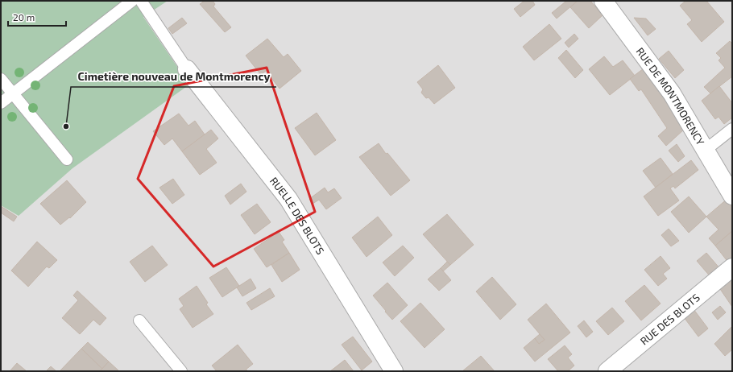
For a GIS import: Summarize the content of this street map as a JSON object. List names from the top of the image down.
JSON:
{
  "streets": {
    "street": ["RUE DE MONTMORENCY", "RUELLE DES BLOTS", "RUE DES BLOTS"]
  },
  "places": ["Cimetière nouveau de Montmorency"],
  "scale_bar": "20 m"
}
